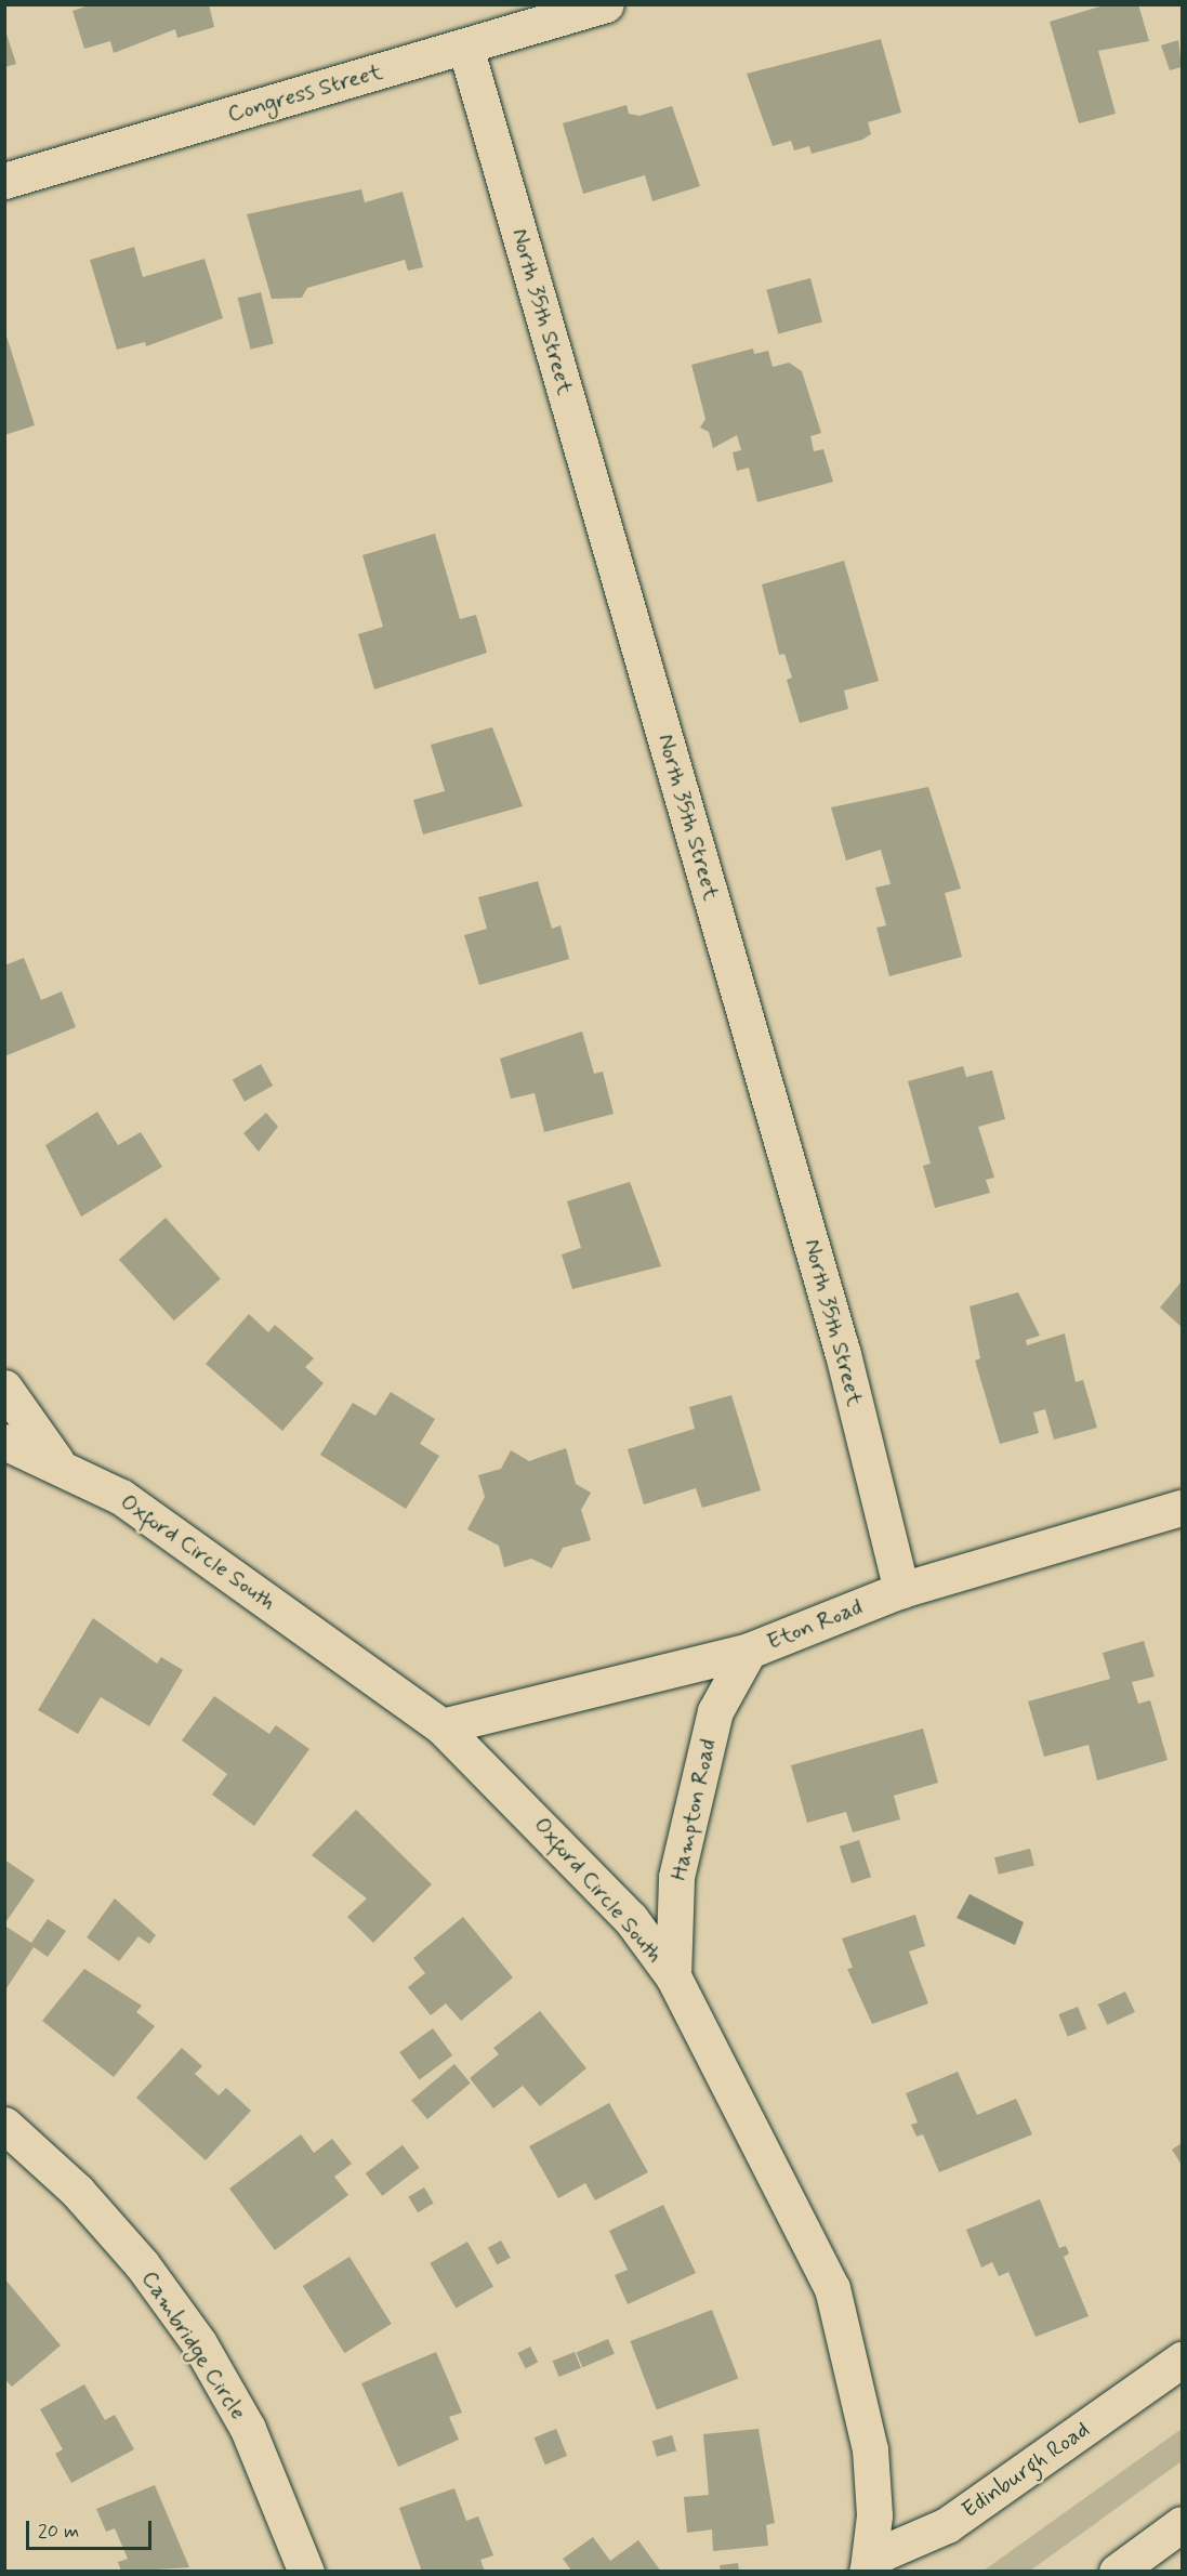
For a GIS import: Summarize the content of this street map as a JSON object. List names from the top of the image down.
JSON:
{
  "streets": {
    "main road": [
      "Congress Street",
      "North 35th Street",
      "Oxford Circle South",
      "Eton Road",
      "Hampton Road",
      "Cambridge Circle",
      "Edinburgh Road"
    ]
  },
  "crossings": [
    ["Congress Street", "North 35th Street"],
    ["North 35th Street", "Eton Road"],
    ["Oxford Circle South", "Eton Road"],
    ["Oxford Circle South", "Hampton Road"],
    ["Oxford Circle South", "Edinburgh Road"],
    ["Eton Road", "Hampton Road"]
  ],
  "scale_bar": "20 m"
}
